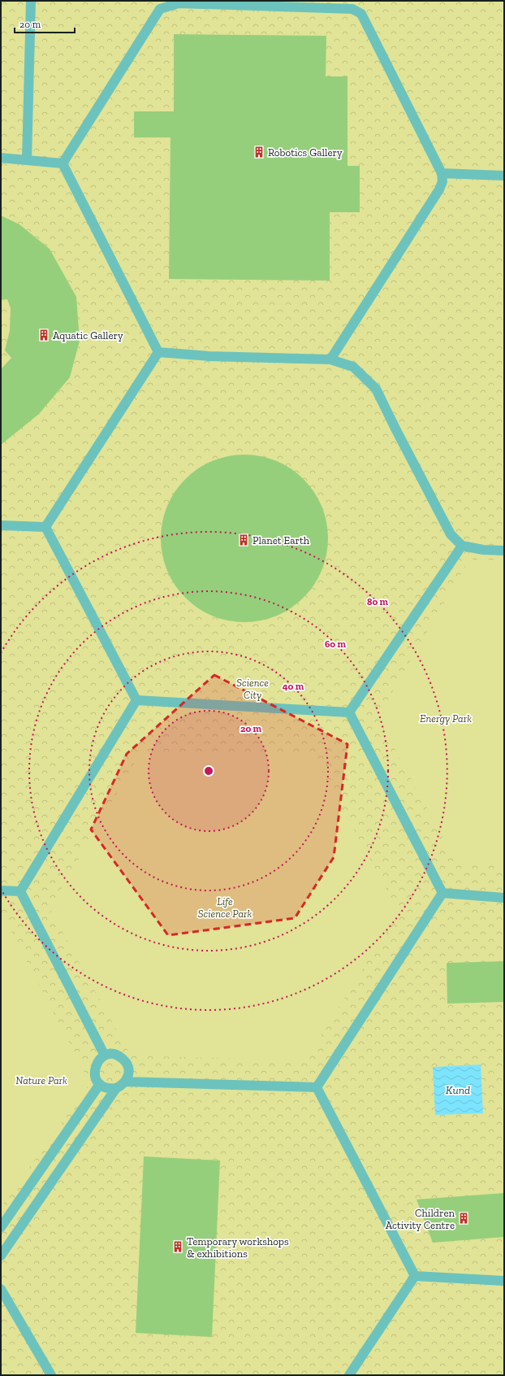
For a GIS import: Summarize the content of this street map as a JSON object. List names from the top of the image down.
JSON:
{
  "water": ["Kund"],
  "parks": [
    "Science City",
    "Energy Park",
    "Life Science Park",
    "Nature Park"
  ],
  "places": {
    "building": [
      "Robotics Gallery",
      "Aquatic Gallery",
      "Planet Earth",
      "Children Activity Centre",
      "Temporary workshops & exhibitions"
    ]
  },
  "scale_bar": "20 m",
  "rings": [
    "80 m",
    "60 m",
    "40 m",
    "20 m"
  ]
}
